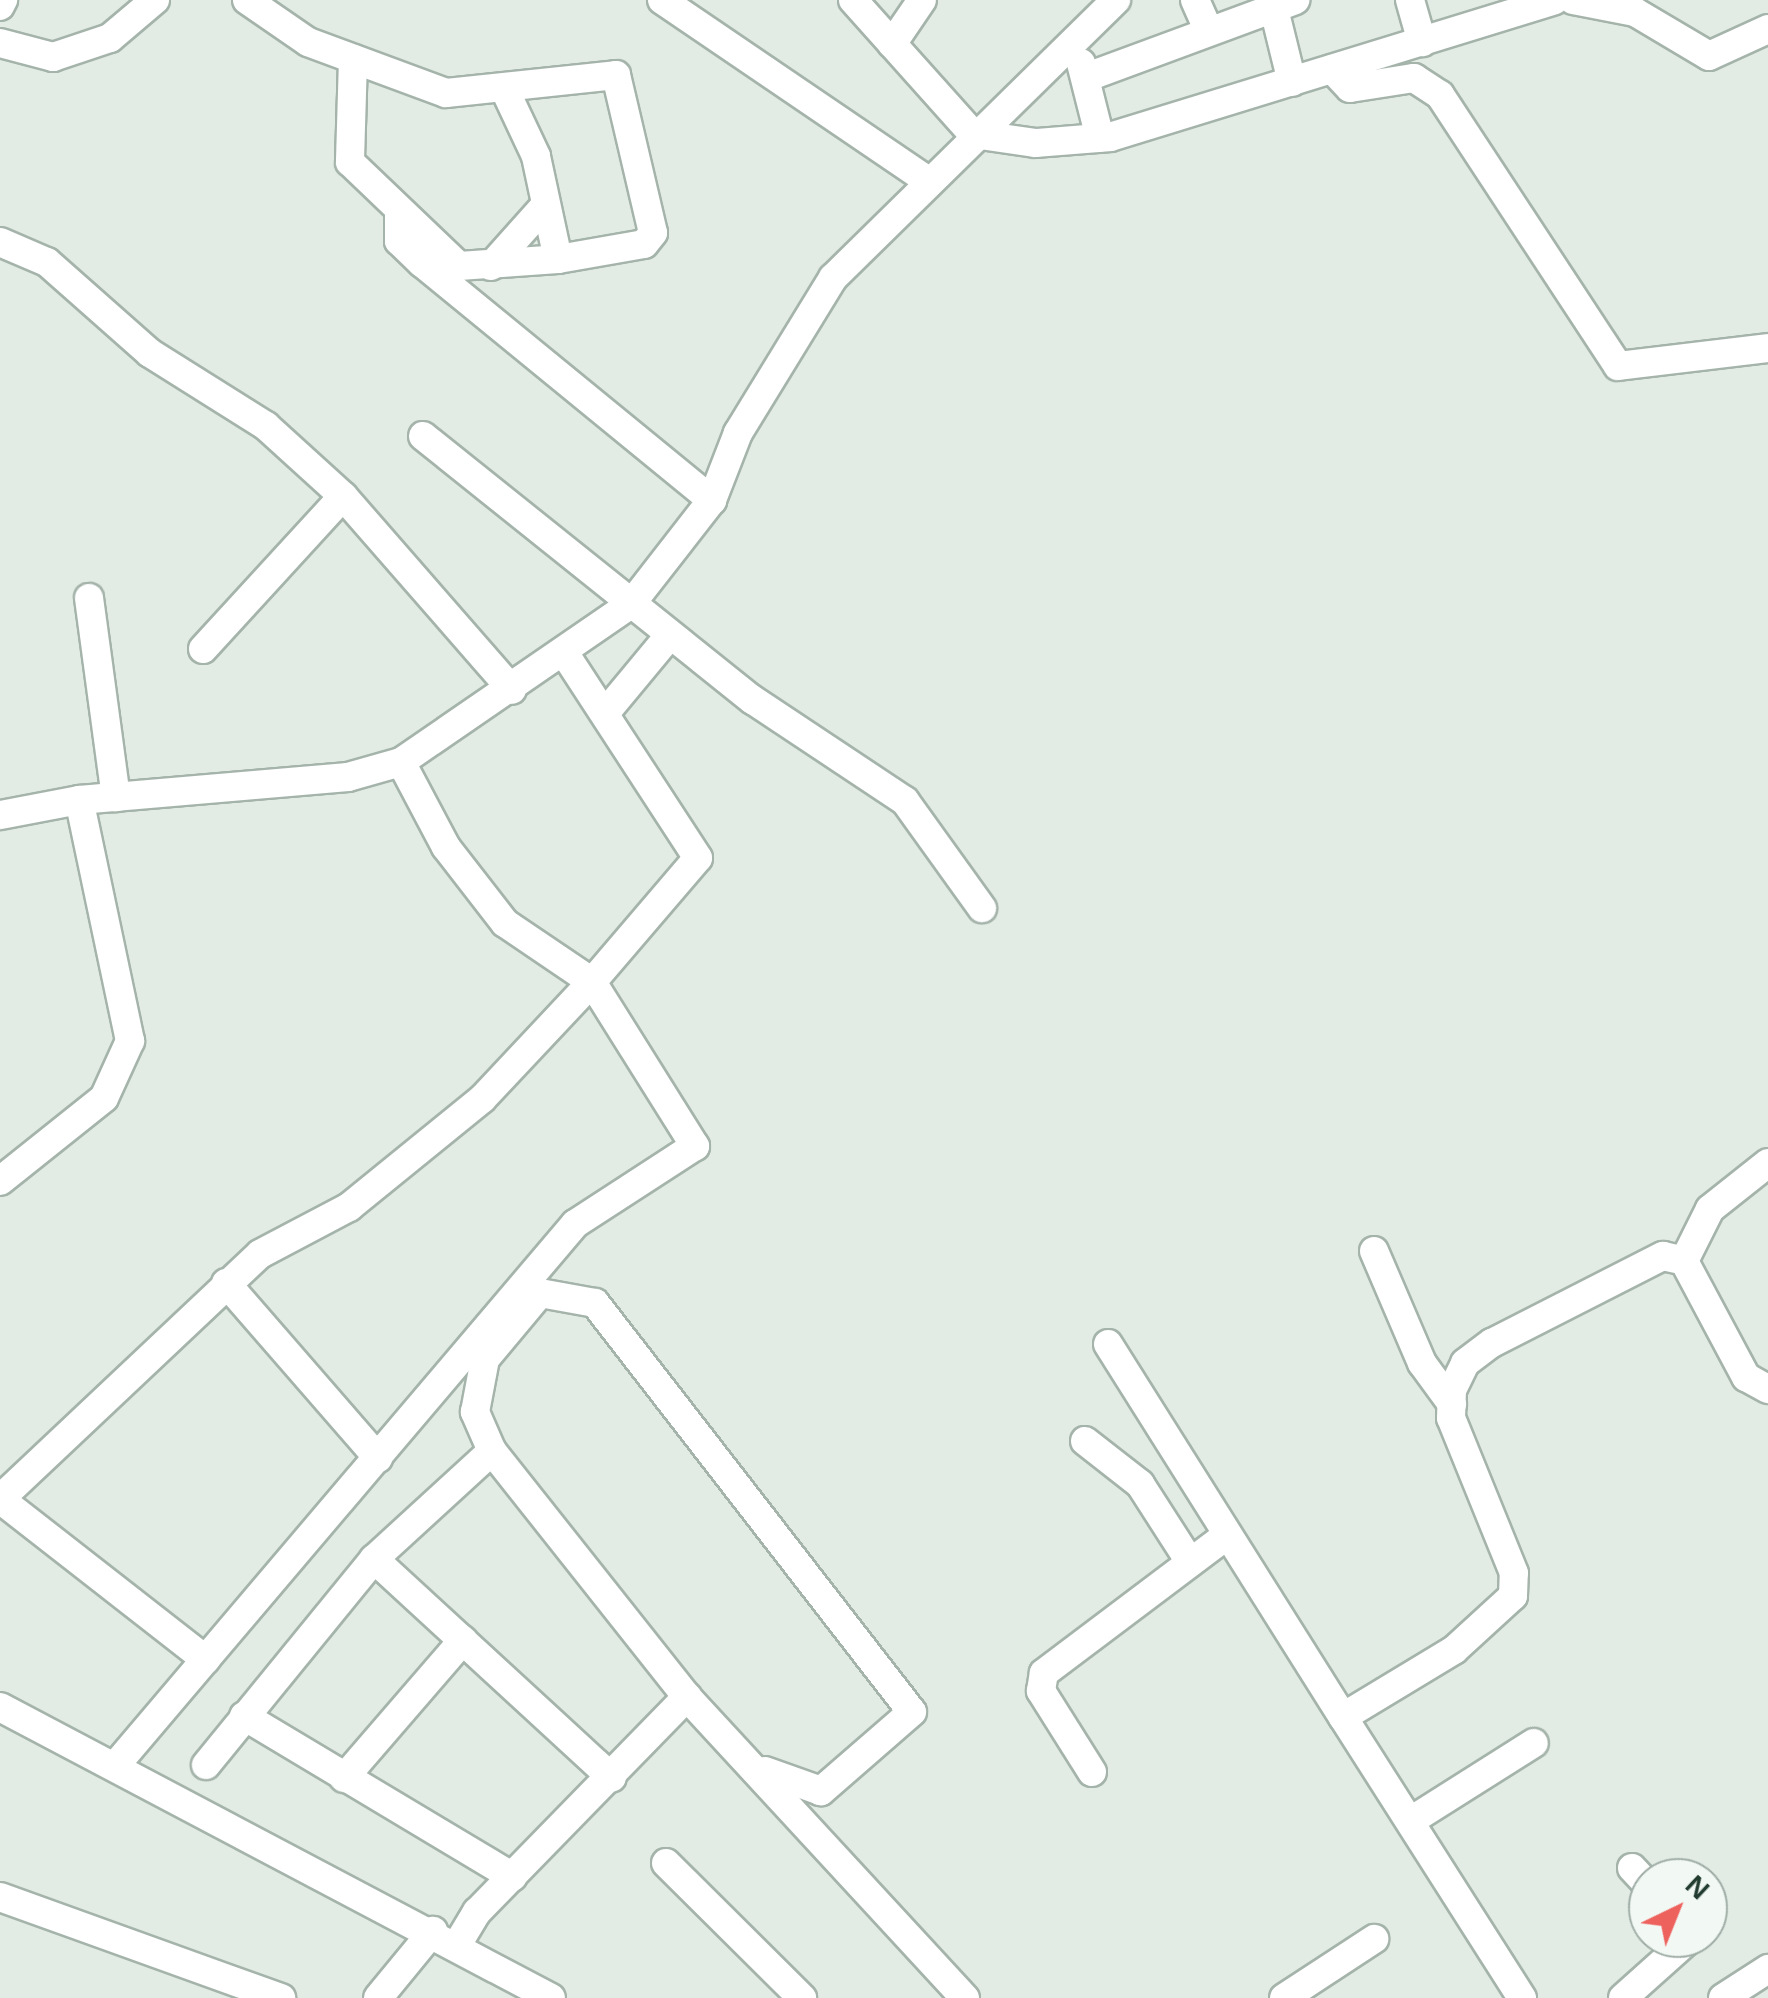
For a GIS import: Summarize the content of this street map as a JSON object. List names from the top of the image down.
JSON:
{
  "north": "top right"
}
